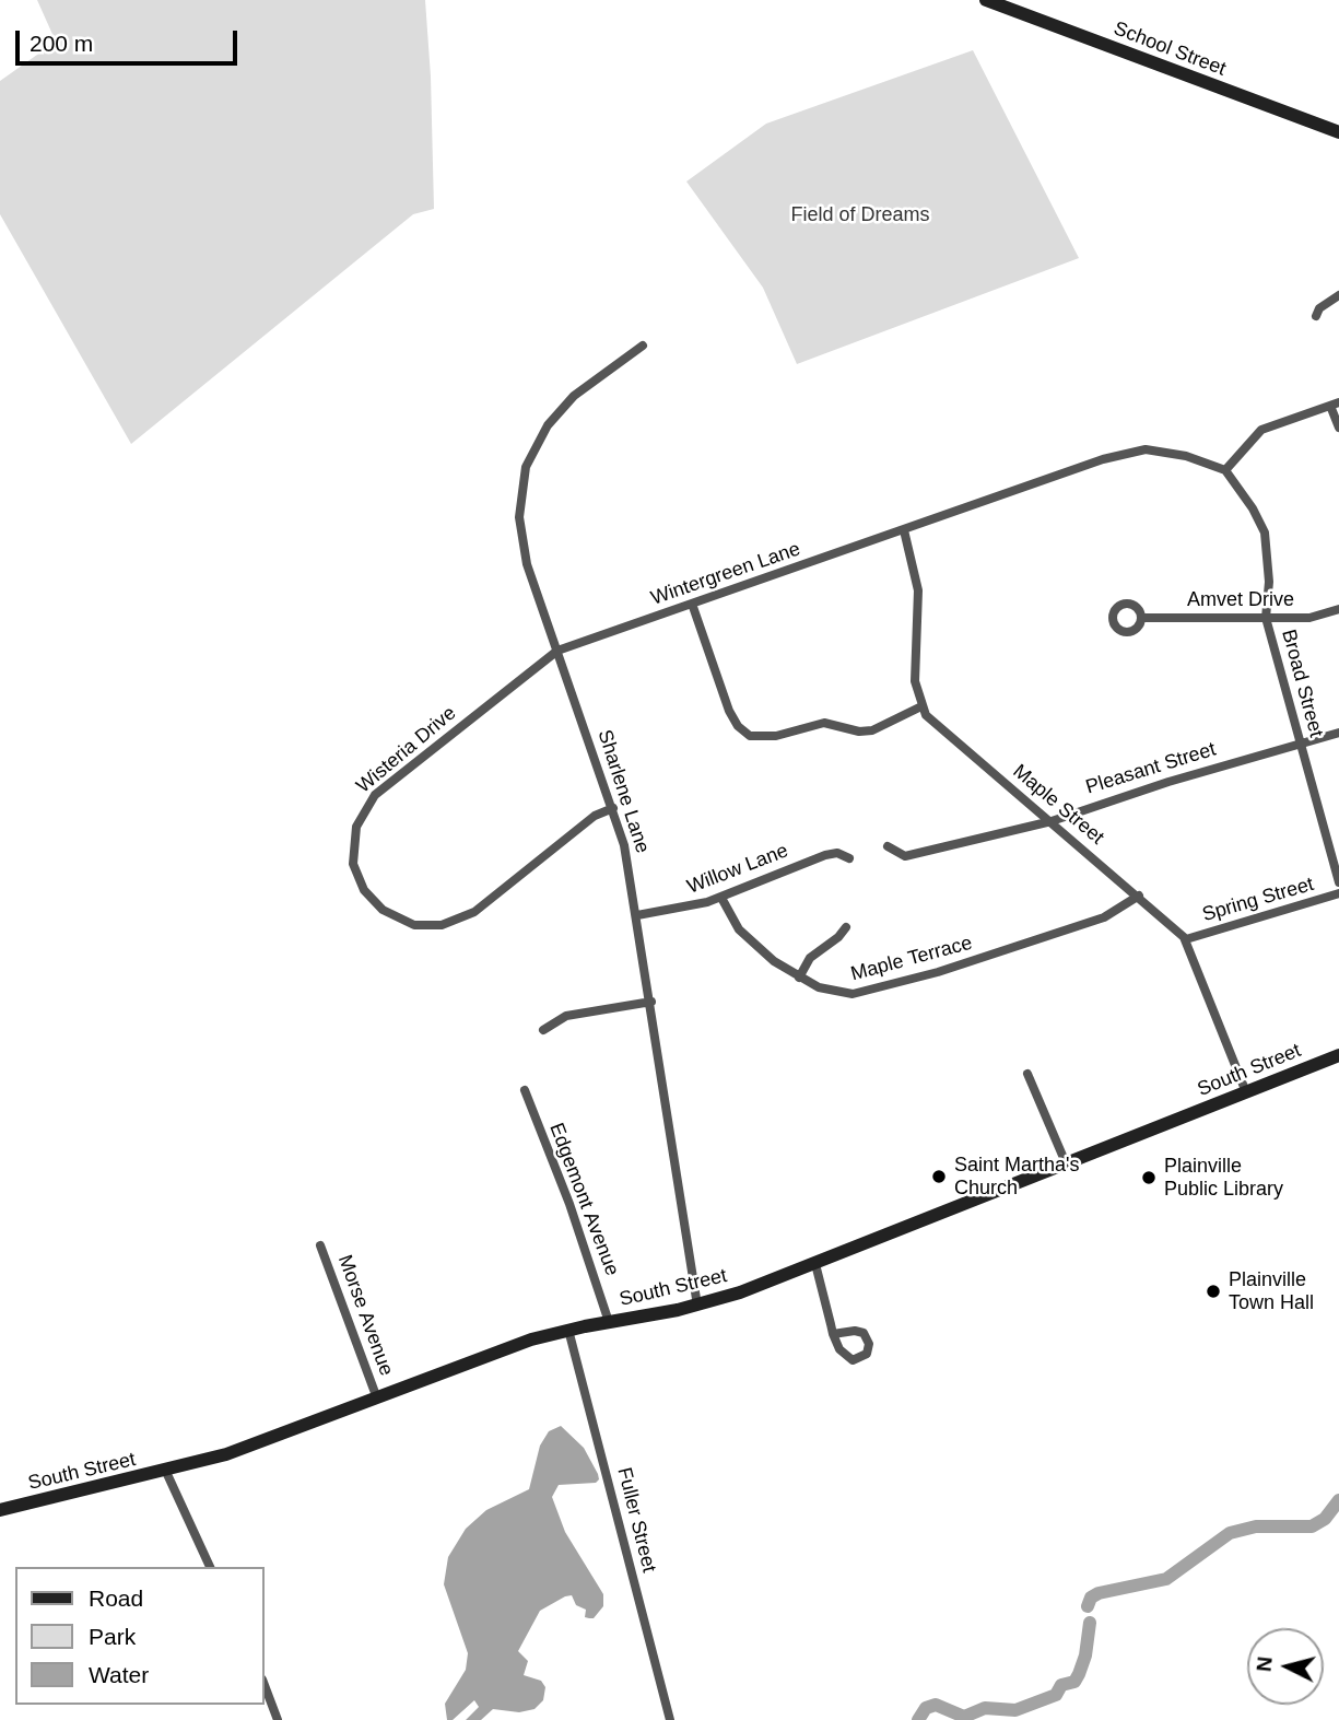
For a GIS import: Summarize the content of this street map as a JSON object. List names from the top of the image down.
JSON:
{
  "streets": {
    "main road": ["School Street", "South Street"],
    "street": [
      "Wintergreen Lane",
      "Amvet Drive",
      "Broad Street",
      "Wisteria Drive",
      "Pleasant Street",
      "Sharlene Lane",
      "Maple Street",
      "Willow Lane",
      "Spring Street",
      "Maple Terrace",
      "Edgemont Avenue",
      "Morse Avenue",
      "Fuller Street"
    ]
  },
  "crossings": [
    ["Wintergreen Lane", "Wisteria Drive"],
    ["Wintergreen Lane", "Sharlene Lane"],
    ["Amvet Drive", "Broad Street"],
    ["Broad Street", "Pleasant Street"],
    ["Wisteria Drive", "Sharlene Lane"],
    ["Pleasant Street", "Maple Street"],
    ["Sharlene Lane", "Willow Lane"],
    ["Sharlene Lane", "South Street"],
    ["Maple Street", "Spring Street"],
    ["Maple Street", "Maple Terrace"],
    ["Maple Street", "South Street"],
    ["Willow Lane", "Maple Terrace"],
    ["South Street", "Edgemont Avenue"],
    ["South Street", "Morse Avenue"],
    ["South Street", "Fuller Street"]
  ],
  "parks": ["Field of Dreams"],
  "places": ["Saint Martha's Church", "Plainville Public Library", "Plainville Town Hall"],
  "legend": ["Road", "Park", "Water"],
  "scale_bar": "200 m",
  "north": "left"
}
